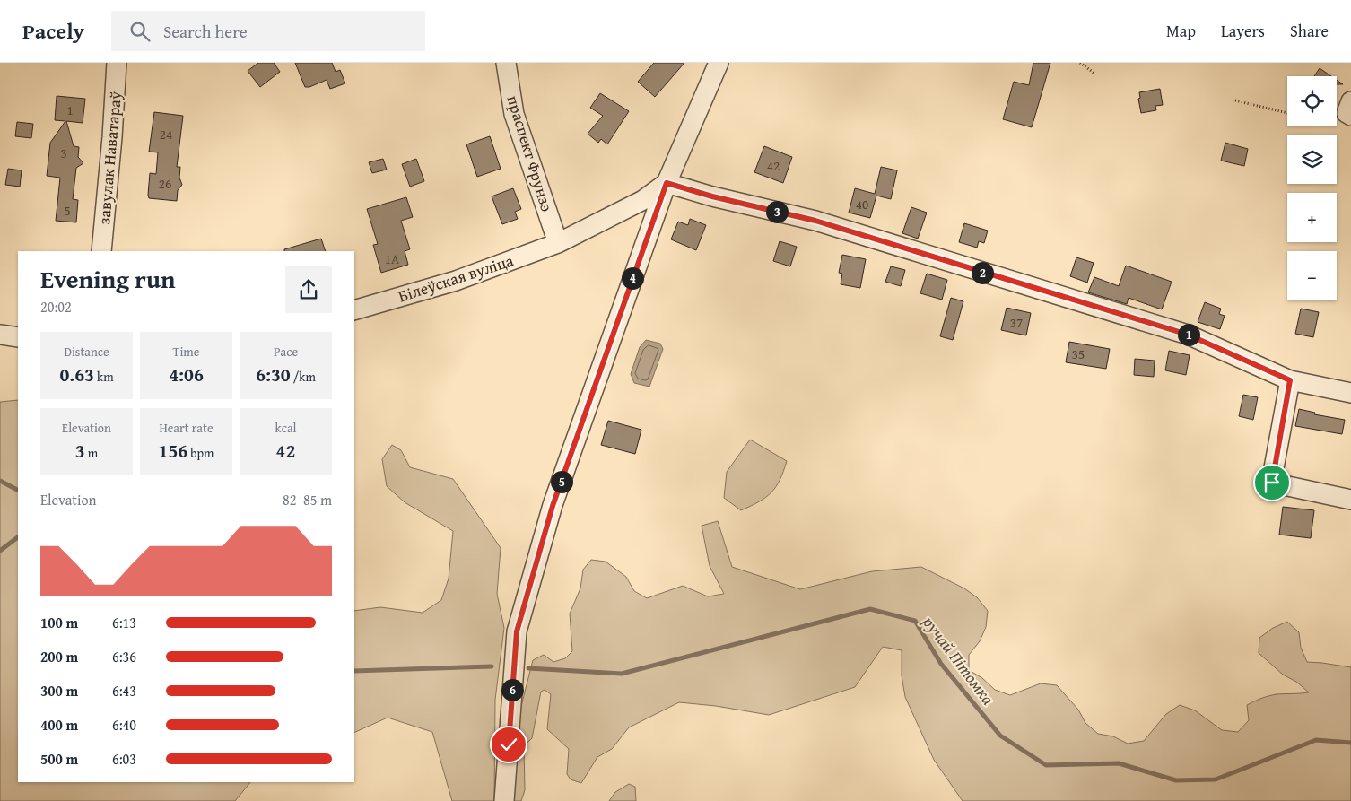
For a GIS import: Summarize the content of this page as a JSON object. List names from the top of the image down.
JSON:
{
  "streets": {
    "street": ["праспект Фрунзэ", "завулак Наватараў", "Білеўская вуліца"]
  },
  "crossings": [
    ["праспект Фрунзэ", "Білеўская вуліца"]
  ],
  "water": ["ручай Пітомка"],
  "house_numbers": [
    "1",
    "24",
    "3",
    "42",
    "26",
    "40",
    "5",
    "1А",
    "37",
    "35"
  ],
  "page": {
    "header": "Pacely",
    "search": "Search here",
    "nav": ["Map", "Layers", "Share"],
    "map_buttons": ["+", "−"],
    "pins": [
      "3",
      "2",
      "4",
      "1",
      "5",
      "6"
    ],
    "heading": ["Evening run", "20:02"],
    "stats": [
      ["Distance", "0.63 km"],
      ["Time", "4:06"],
      ["Pace", "6:30 /km"],
      ["Elevation", "3 m"],
      ["Heart rate", "156 bpm"],
      ["kcal", "42"]
    ],
    "chart": ["Elevation", "82–85 m"],
    "list": [
      {
        "name": "100 m",
        "note": "6:13"
      },
      {
        "name": "200 m",
        "note": "6:36"
      },
      {
        "name": "300 m",
        "note": "6:43"
      },
      {
        "name": "400 m",
        "note": "6:40"
      },
      {
        "name": "500 m",
        "note": "6:03"
      }
    ]
  }
}
